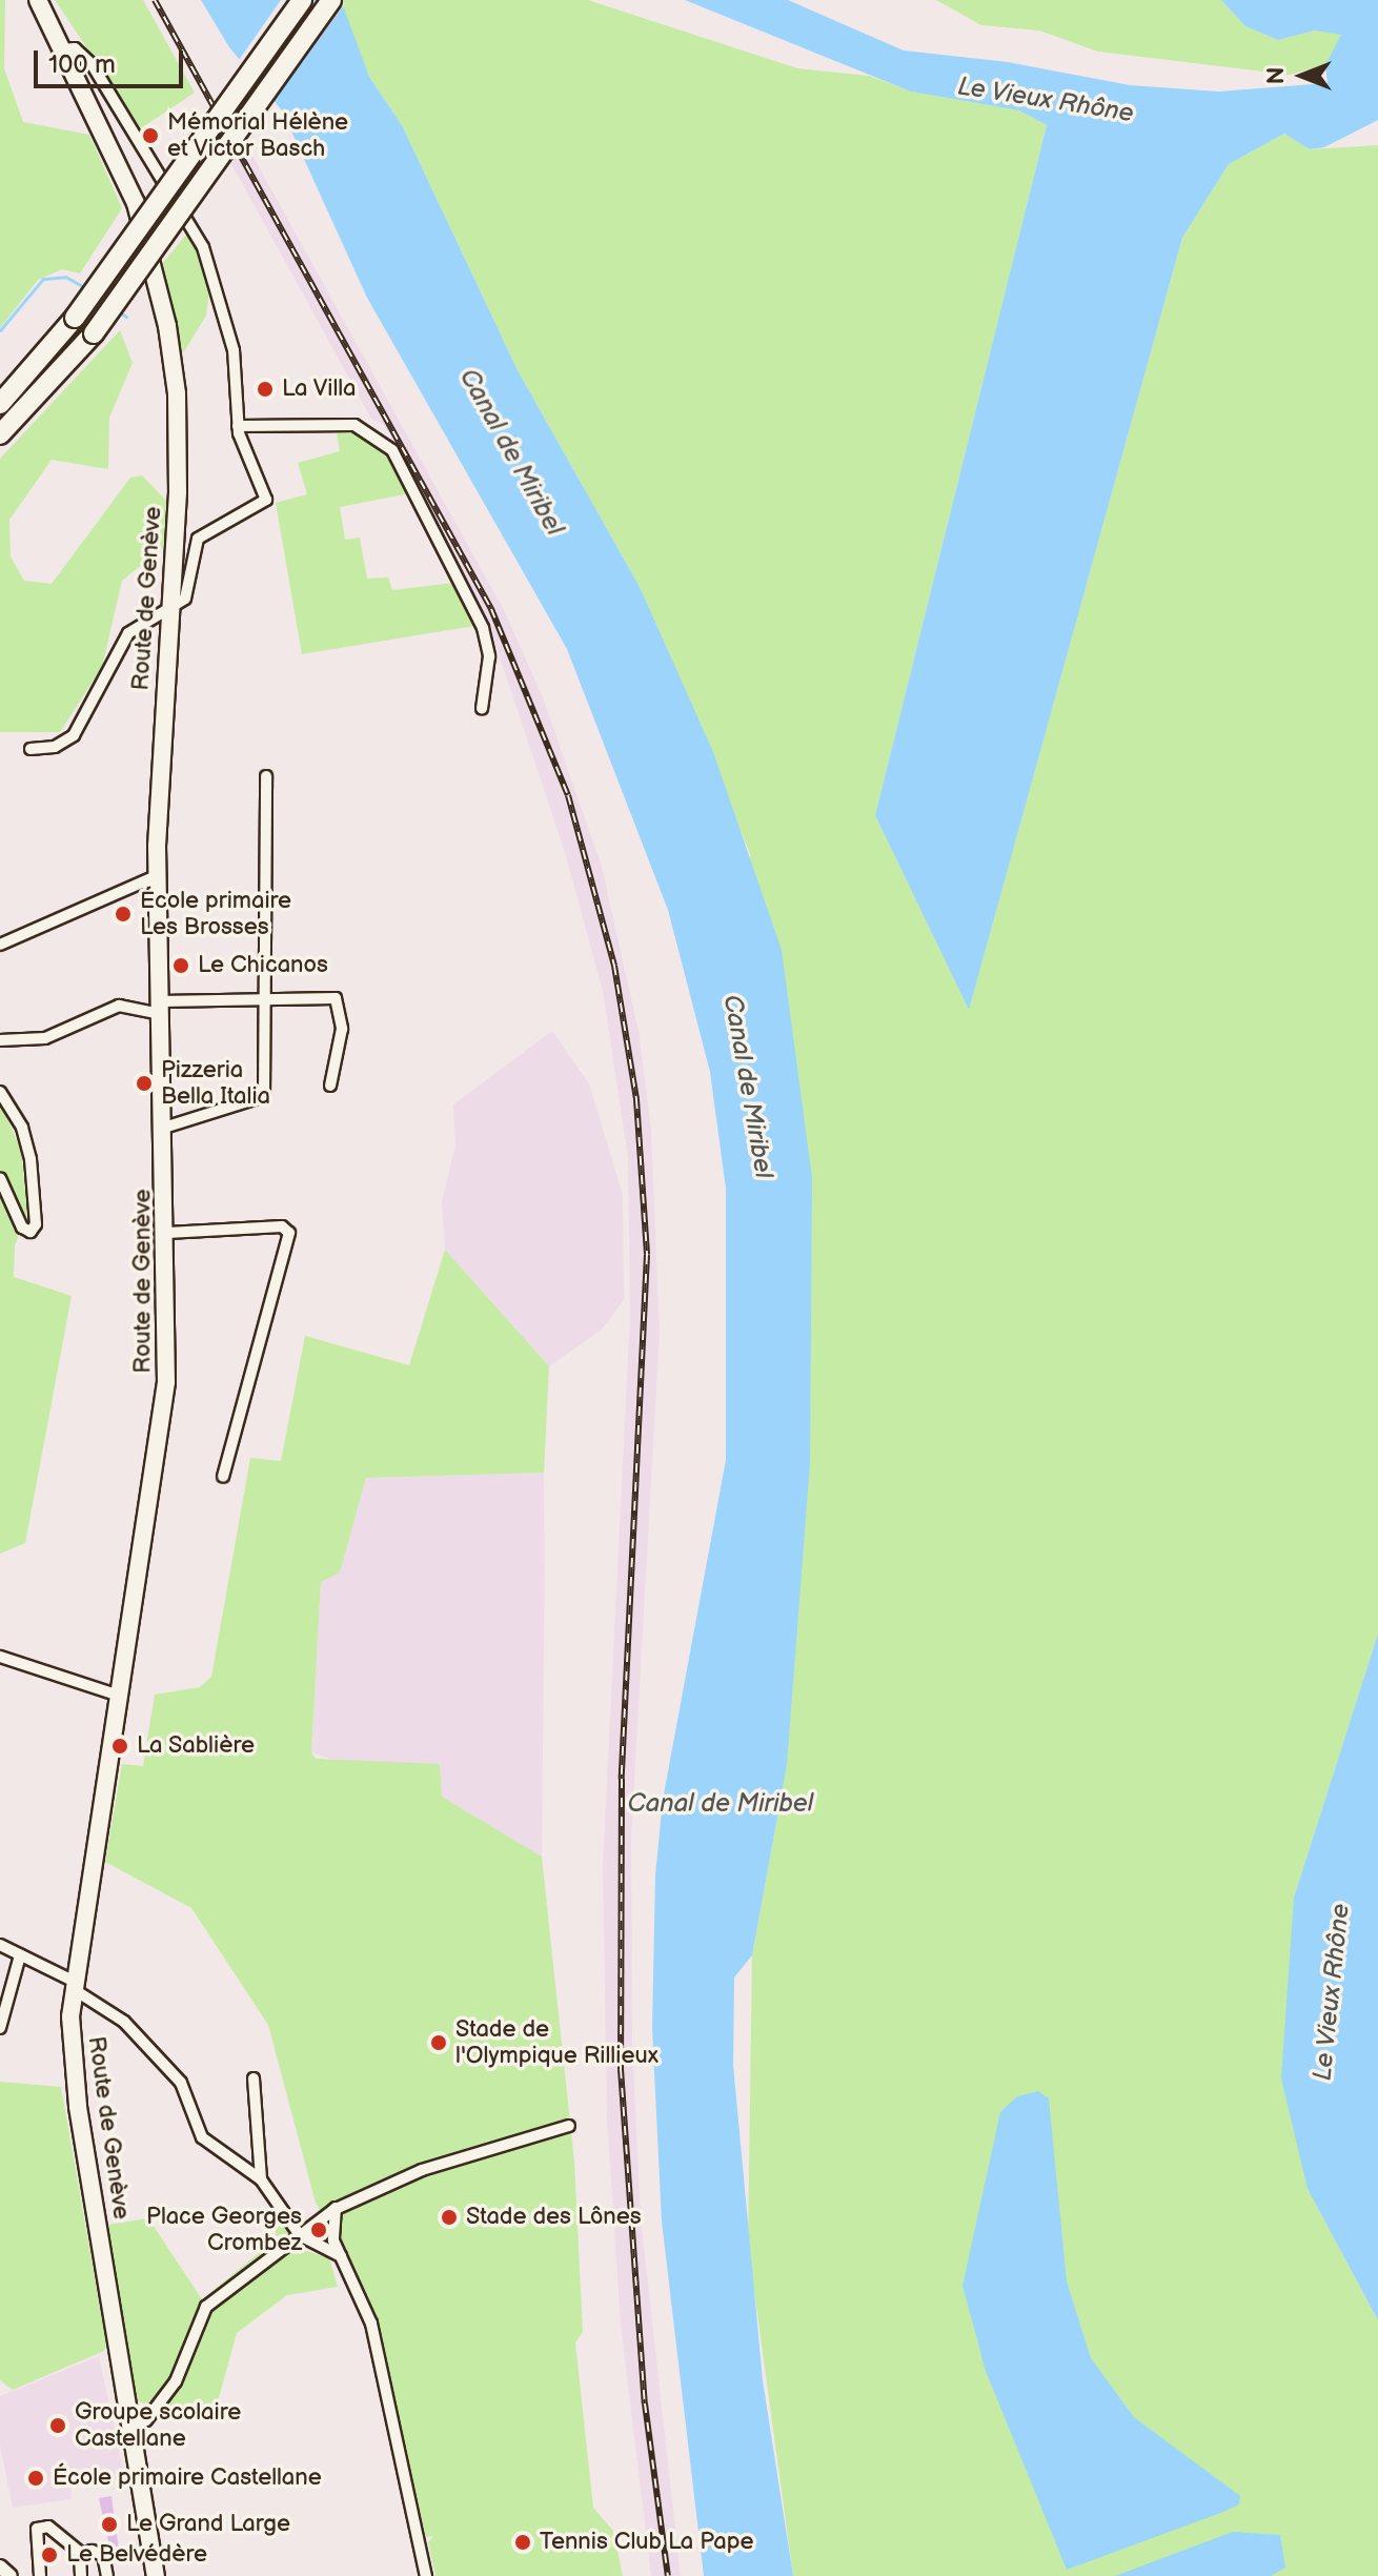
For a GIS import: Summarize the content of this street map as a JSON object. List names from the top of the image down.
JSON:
{
  "streets": {
    "main road": ["Route de Genève"]
  },
  "water": ["Le Vieux Rhône", "Canal de Miribel"],
  "places": [
    "Mémorial Hélène et Victor Basch",
    "La Villa",
    "École primaire Les Brosses",
    "Le Chicanos",
    "Pizzeria Bella Italia",
    "La Sablière",
    "Stade de l'Olympique Rillieux",
    "Stade des Lônes",
    "Place Georges Crombez",
    "Groupe scolaire Castellane",
    "École primaire Castellane",
    "Le Grand Large",
    "Tennis Club La Pape",
    "Le Belvédère"
  ],
  "scale_bar": "100 m",
  "north": "left"
}
